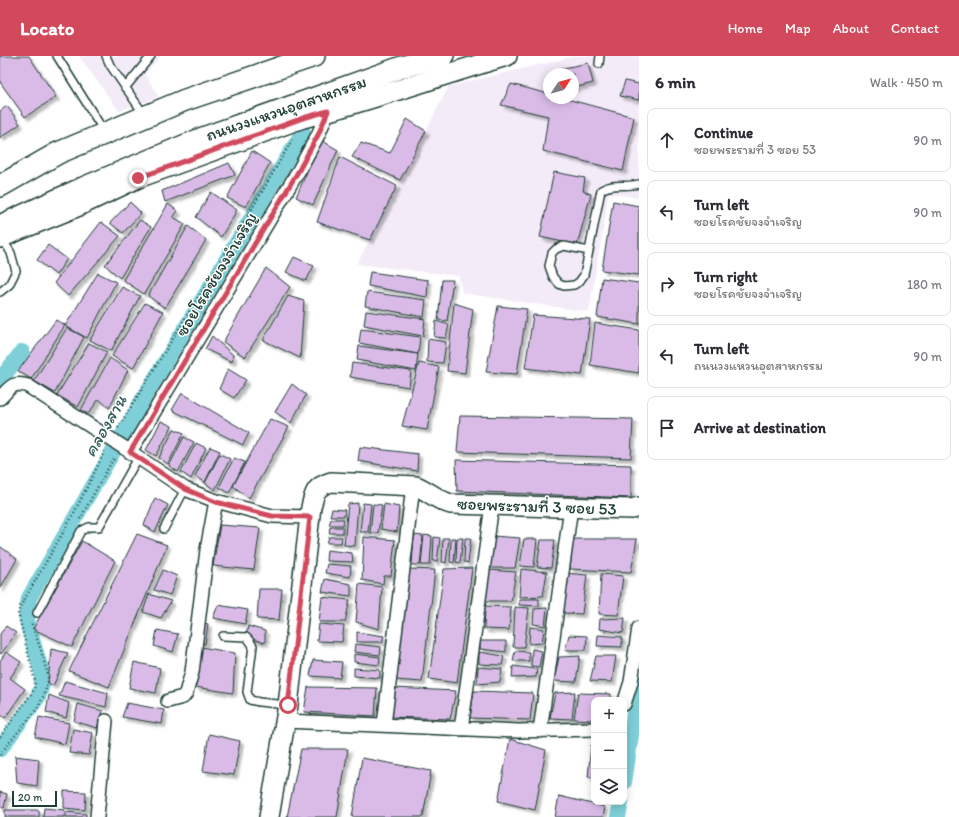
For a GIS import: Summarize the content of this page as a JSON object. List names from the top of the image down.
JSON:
{
  "streets": {
    "main road": ["ถนนวงแหวนอุตสาหกรรม", "ซอยพระรามที่ 3 ซอย 53"],
    "street": ["ซอยโรคชัยจงจำเจริญ"]
  },
  "crossings": [
    ["ถนนวงแหวนอุตสาหกรรม", "ซอยโรคชัยจงจำเจริญ"]
  ],
  "water": ["คลองสาน"],
  "scale_bar": "20 m",
  "north": "top right",
  "page": {
    "header": "Locato",
    "nav": [
      "Home",
      "Map",
      "About",
      "Contact"
    ],
    "heading": ["6 min", "Walk · 450 m"],
    "list": [
      ["Continue", "ซอยพระรามที่ 3 ซอย 53", "90 m"],
      ["Turn left", "ซอยโรคชัยจงจำเจริญ", "90 m"],
      ["Turn right", "ซอยโรคชัยจงจำเจริญ", "180 m"],
      ["Turn left", "ถนนวงแหวนอุตสาหกรรม", "90 m"],
      "Arrive at destination"
    ],
    "map_buttons": ["+", "−"],
    "scale": "20 m"
  }
}
